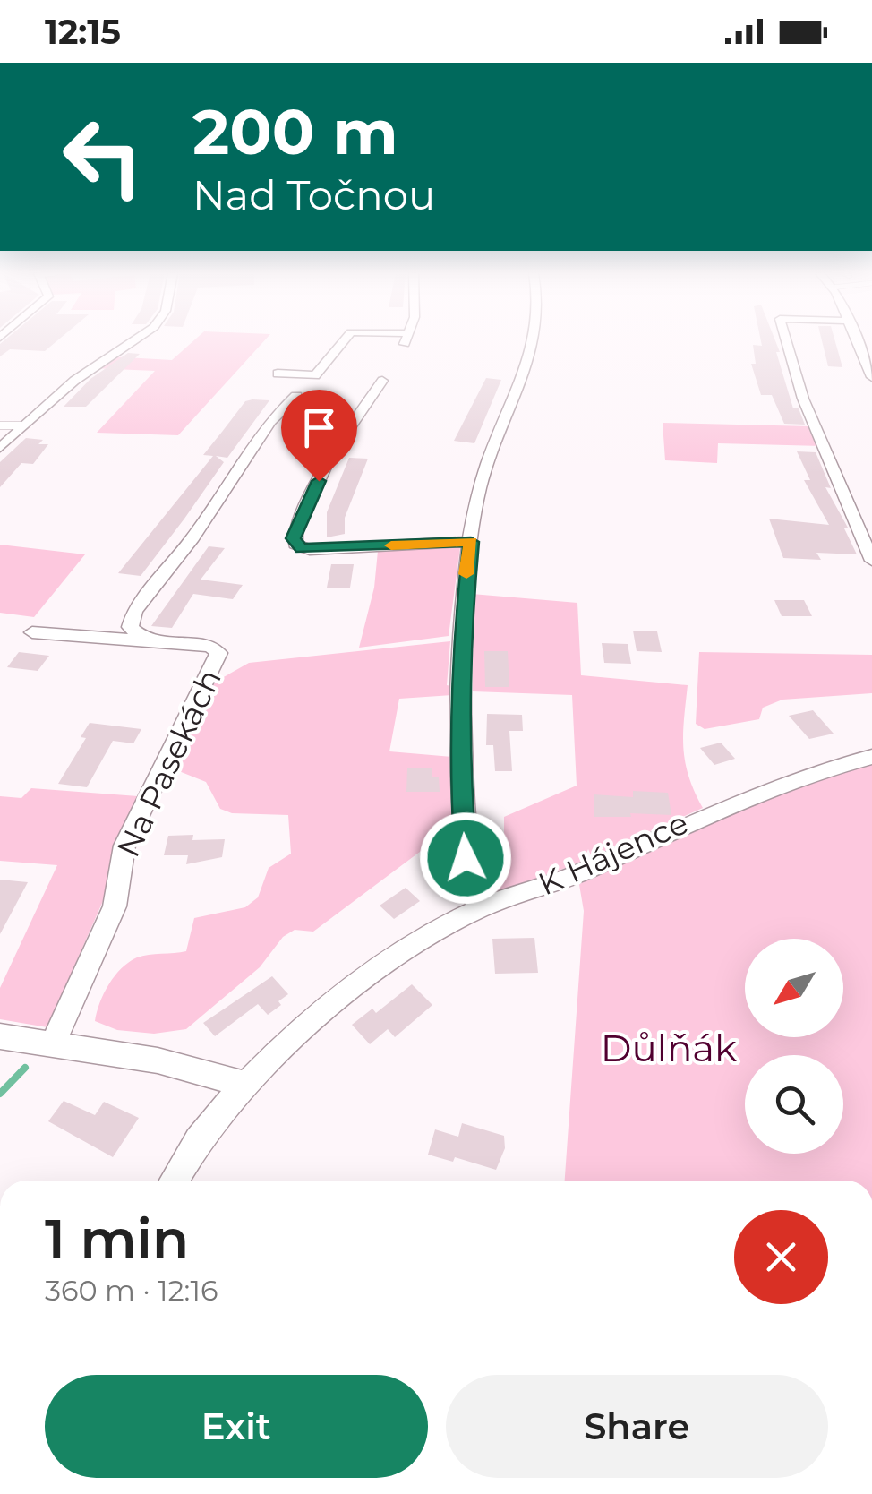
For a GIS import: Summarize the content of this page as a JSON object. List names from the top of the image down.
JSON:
{
  "streets": {
    "street": ["Na Pasekách", "K Hájence"]
  },
  "parks": ["Důlňák"],
  "north": "bottom left",
  "page": {
    "status": "12:15",
    "turn": ["200 m", "Nad Točnou"],
    "heading": ["1 min", "360 m · 12:16"],
    "buttons": ["Exit", "Share"]
  }
}
